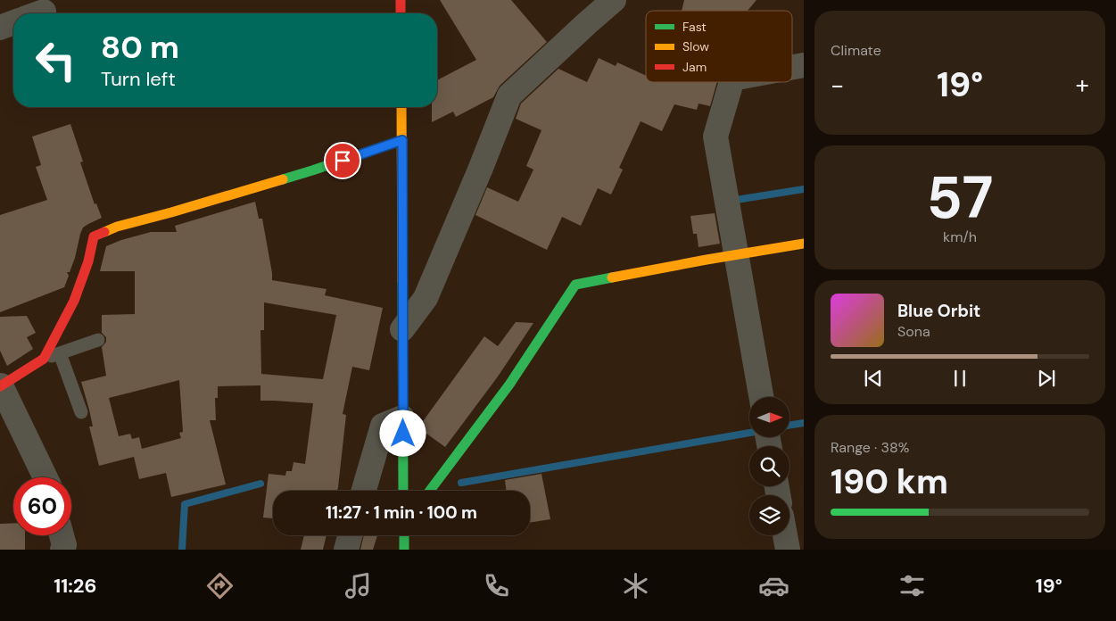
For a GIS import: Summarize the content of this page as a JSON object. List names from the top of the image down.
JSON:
{
  "legend": ["Fast", "Slow", "Jam"],
  "north": "right",
  "page": {
    "tile": [
      "Climate",
      ["57", "km/h"],
      ["Range · 38%", "190 km"]
    ],
    "turn": ["80 m", "Turn left"],
    "heat": ["−", "19°", "+"],
    "song": ["Blue Orbit", "Sona"],
    "limit": "60",
    "trip": "11:27 · 1 min · 100 m",
    "tabs": ["11:26", "19°"]
  }
}
